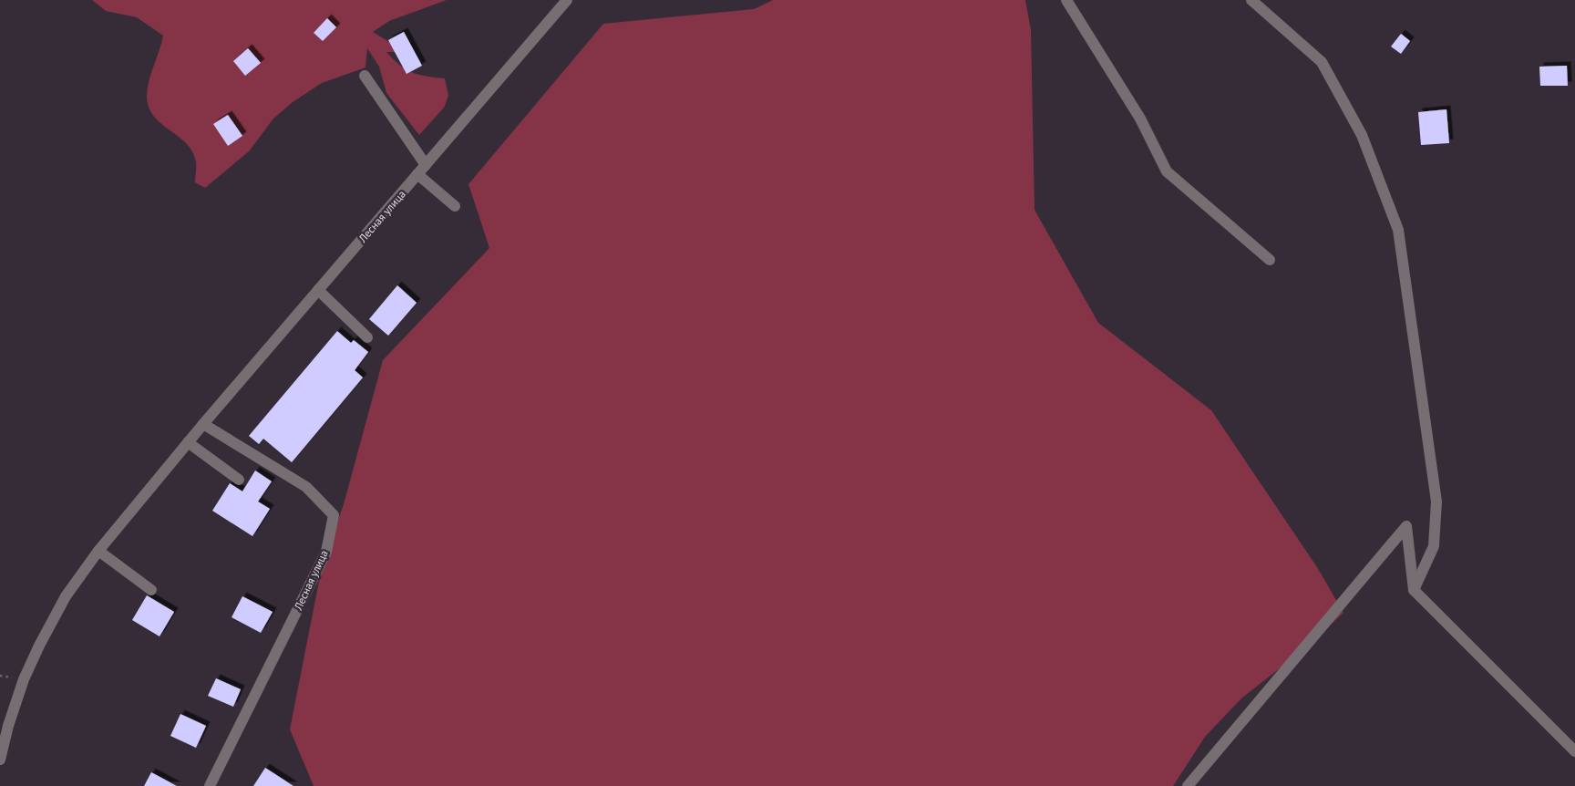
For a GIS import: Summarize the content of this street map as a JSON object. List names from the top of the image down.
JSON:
{
  "streets": {
    "street": ["Лесная улица"]
  }
}
